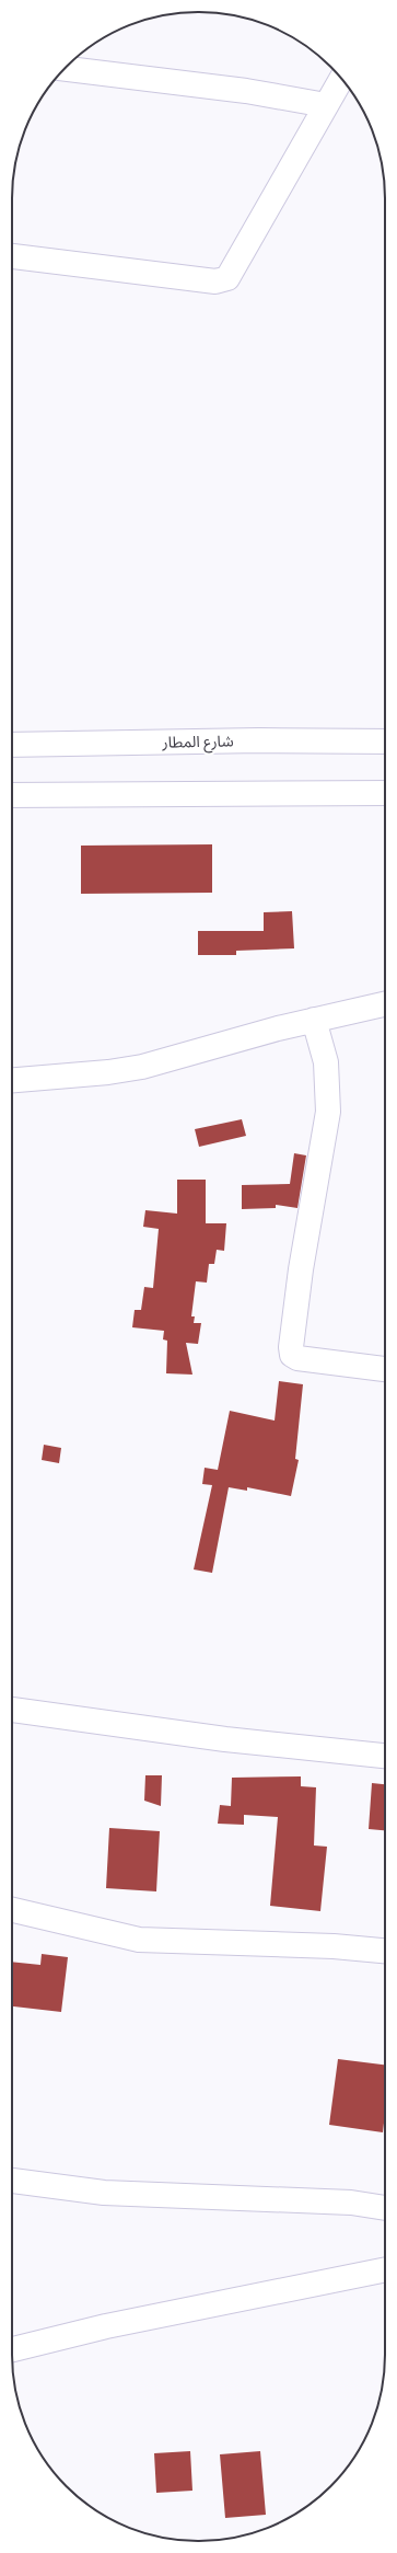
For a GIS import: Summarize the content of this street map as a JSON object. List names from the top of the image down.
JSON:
{
  "streets": {
    "street": ["شارع المطار"]
  }
}
